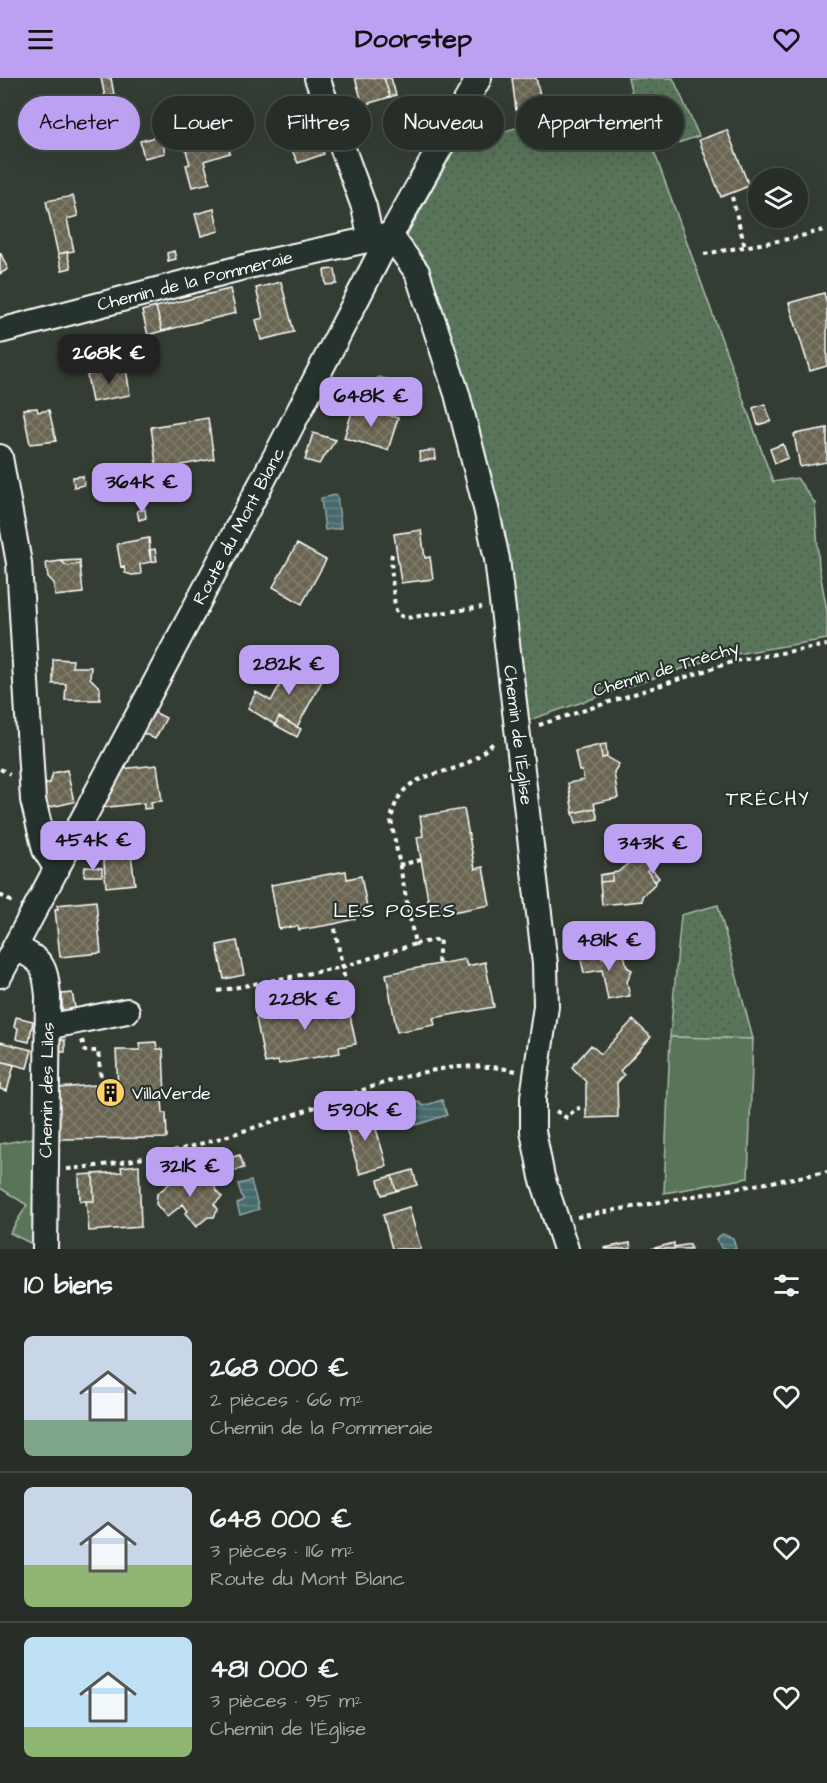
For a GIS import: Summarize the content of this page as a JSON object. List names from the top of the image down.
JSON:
{
  "streets": {
    "street": [
      "Chemin de la Pommeraie",
      "Route du Mont Blanc",
      "Chemin de l'Église",
      "Chemin des Lilas"
    ],
    "path": ["Chemin de Tréchy"]
  },
  "crossings": [
    ["Chemin de la Pommeraie", "Route du Mont Blanc"],
    ["Chemin de la Pommeraie", "Chemin de l'Église"],
    ["Route du Mont Blanc", "Chemin de l'Église"],
    ["Route du Mont Blanc", "Chemin des Lilas"],
    ["Chemin de Tréchy", "Chemin de l'Église"]
  ],
  "districts": ["TRÉCHY", "LES POSES"],
  "places": {
    "building": ["VillaVerde"]
  },
  "page": {
    "header": "Doorstep",
    "chip": [
      "Acheter",
      "Louer",
      "Filtres",
      "Nouveau",
      "Appartement"
    ],
    "price": [
      "268K €",
      "648K €",
      "364K €",
      "282K €",
      "454K €",
      "343K €",
      "481K €",
      "228K €",
      "590K €",
      "321K €"
    ],
    "heading": "10 biens",
    "list": [
      {
        "name": "268 000 €",
        "note": "2 pièces · 66 m² · Chemin de la Pommeraie"
      },
      {
        "name": "648 000 €",
        "note": "3 pièces · 116 m² · Route du Mont Blanc"
      },
      {
        "name": "481 000 €",
        "note": "3 pièces · 95 m² · Chemin de l'Église"
      }
    ]
  }
}
